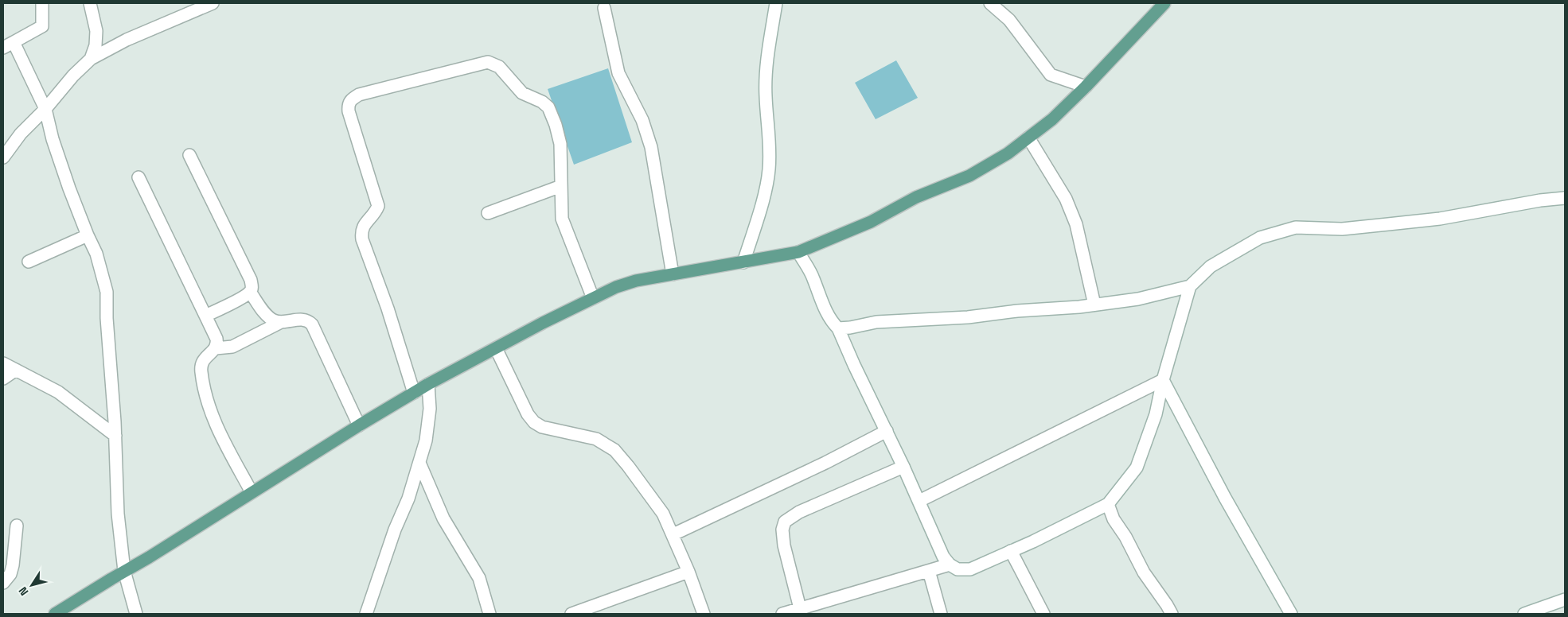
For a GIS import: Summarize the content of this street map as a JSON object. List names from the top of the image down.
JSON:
{
  "north": "bottom left"
}
